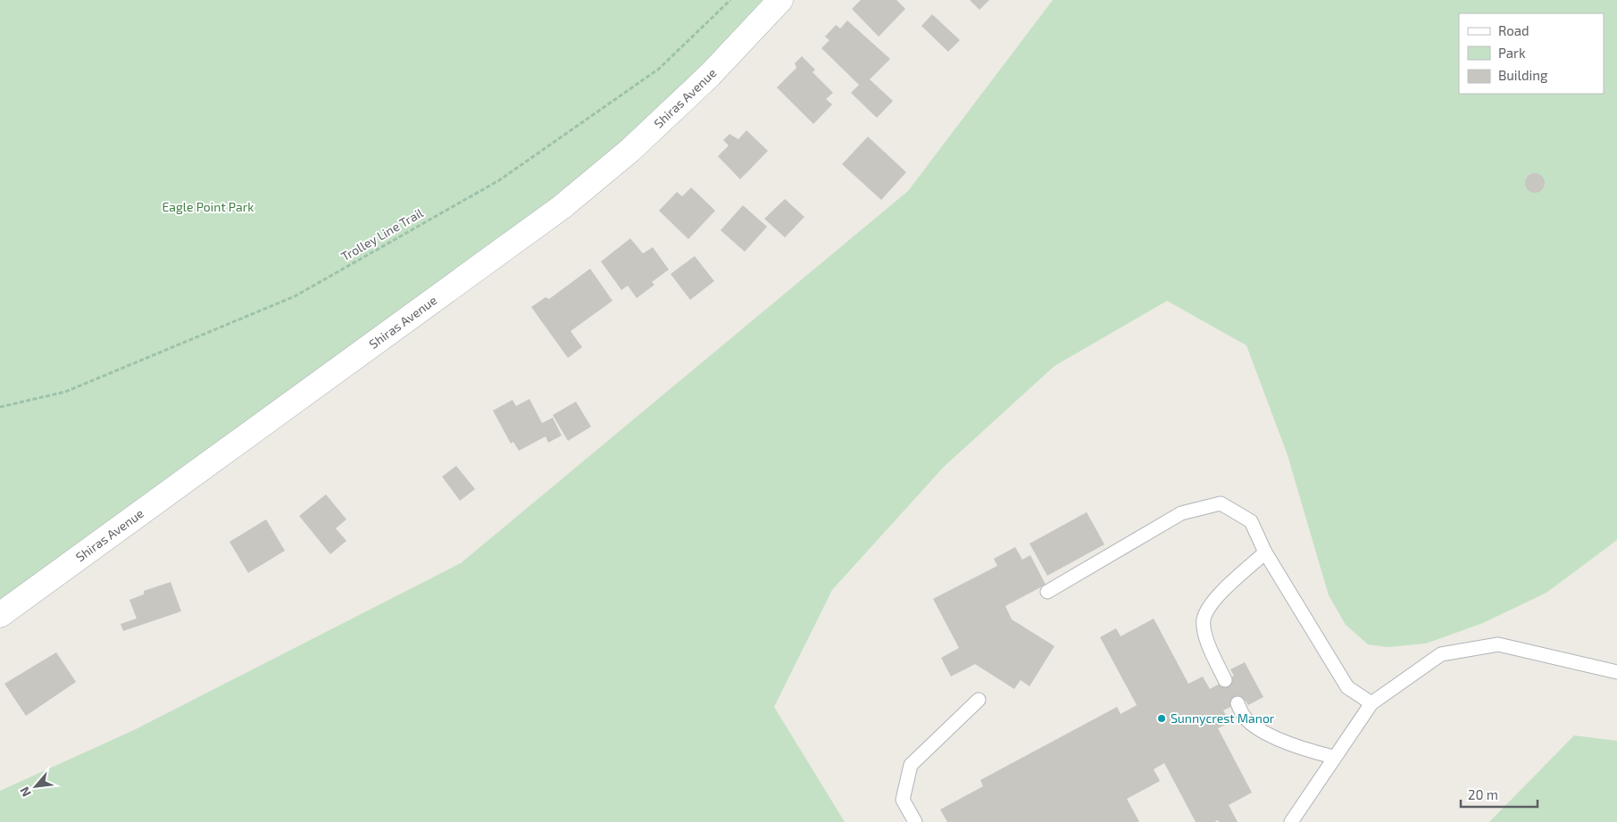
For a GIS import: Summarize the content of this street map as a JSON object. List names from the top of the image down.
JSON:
{
  "streets": {
    "street": ["Shiras Avenue"],
    "path": ["Trolley Line Trail"]
  },
  "parks": ["Eagle Point Park"],
  "places": ["Sunnycrest Manor"],
  "legend": ["Road", "Park", "Building"],
  "scale_bar": "20 m",
  "north": "bottom left"
}
